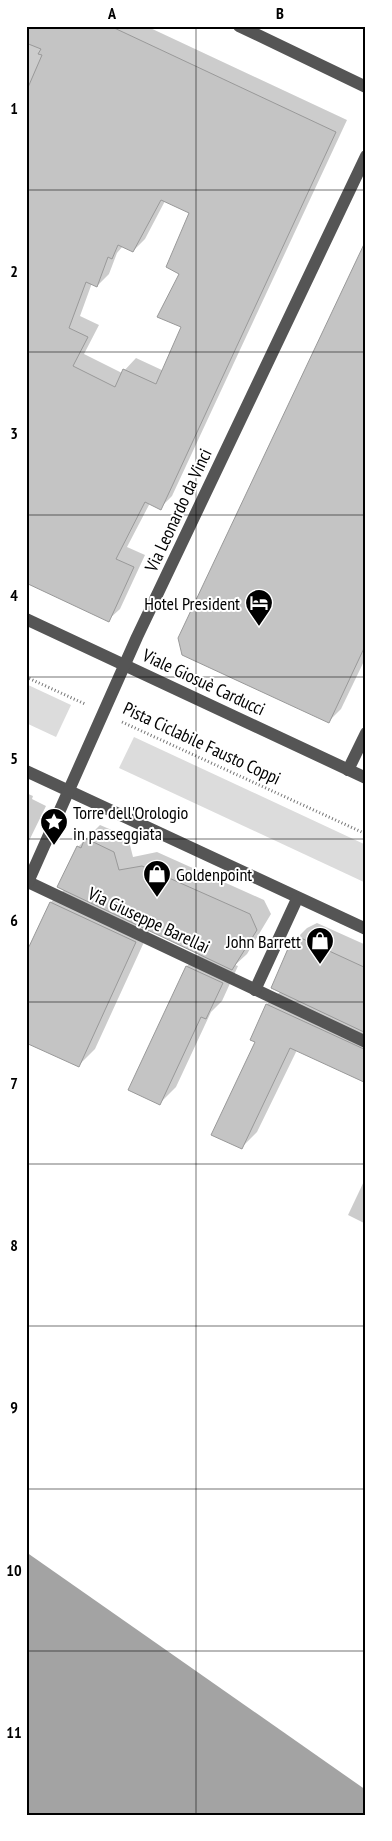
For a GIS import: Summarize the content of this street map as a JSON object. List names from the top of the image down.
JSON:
{
  "streets": {
    "street": ["Via Leonardo da Vinci", "Viale Giosuè Carducci", "Via Giuseppe Barellai"],
    "path": ["Pista Ciclabile Fausto Coppi"]
  },
  "crossings": [
    ["Via Leonardo da Vinci", "Viale Giosuè Carducci"],
    ["Via Leonardo da Vinci", "Pista Ciclabile Fausto Coppi"],
    ["Via Leonardo da Vinci", "Via Giuseppe Barellai"]
  ],
  "places": {
    "hotel": ["Hotel President"],
    "place": ["Torre dell'Orologio in passeggiata"],
    "shop": ["Goldenpoint", "John Barrett"]
  },
  "grid": {
    "columns": ["A", "B"],
    "rows": [
      "1",
      "2",
      "3",
      "4",
      "5",
      "6",
      "7",
      "8",
      "9",
      "10",
      "11"
    ]
  }
}
